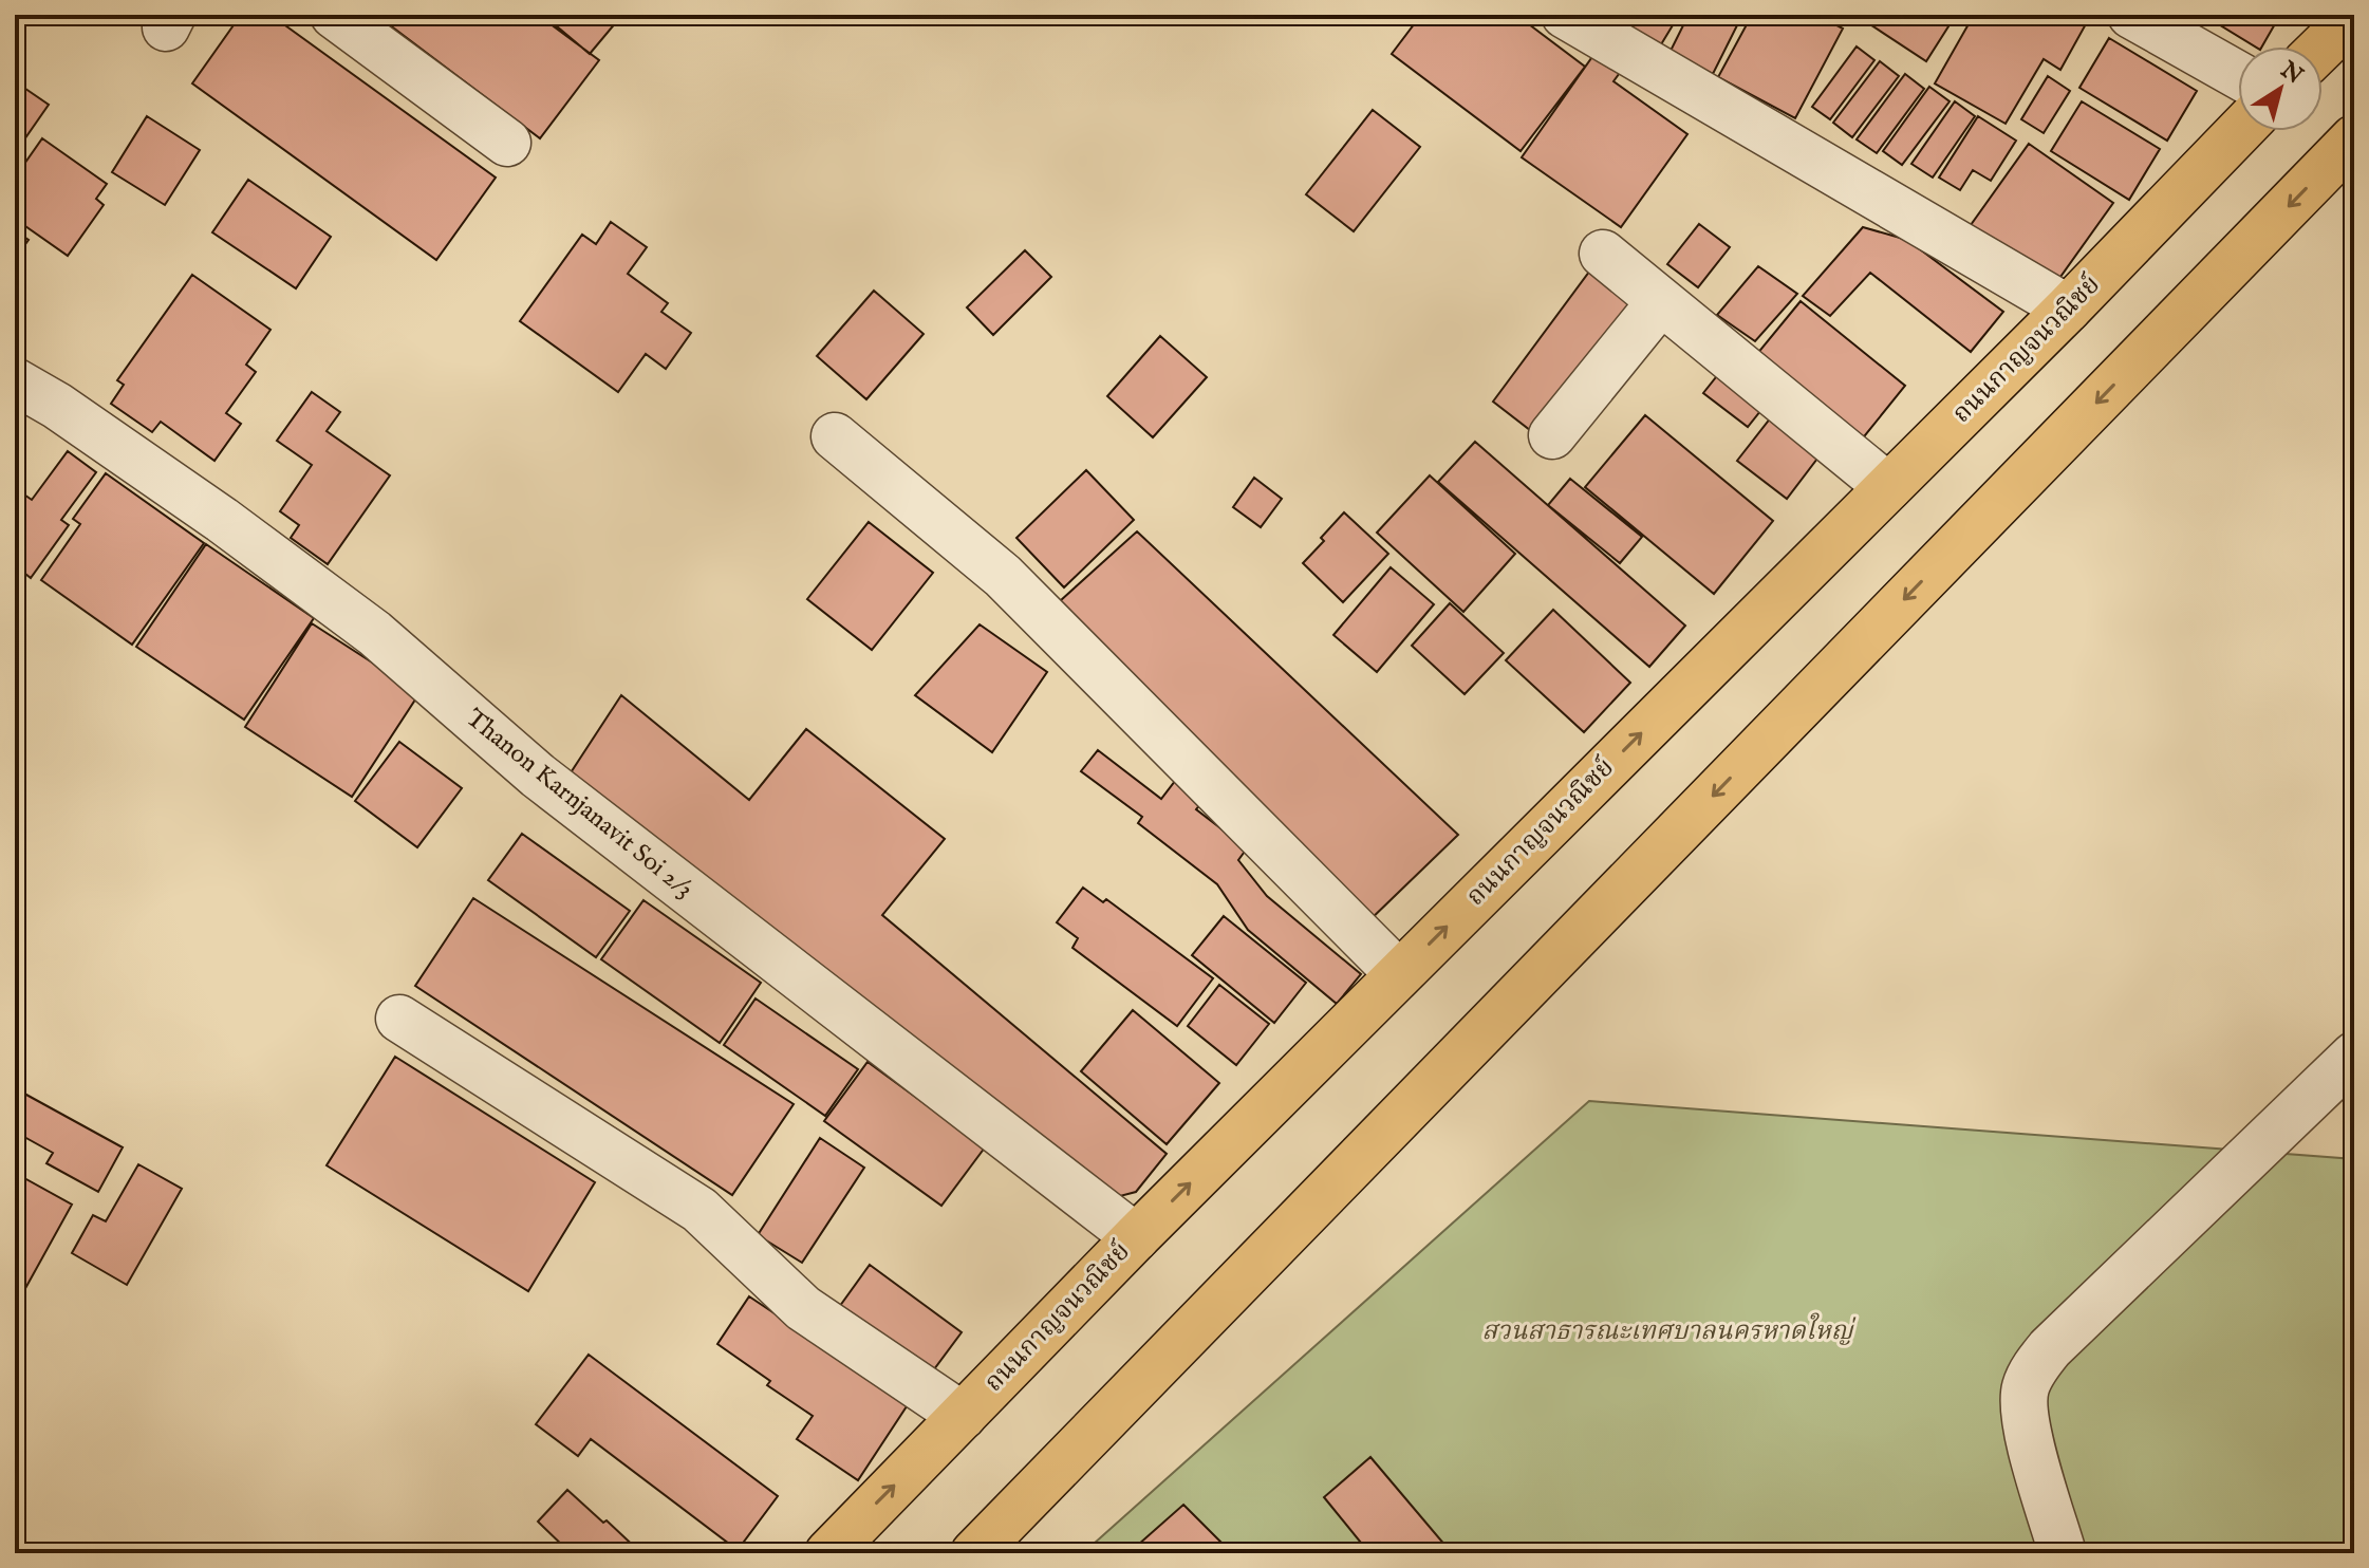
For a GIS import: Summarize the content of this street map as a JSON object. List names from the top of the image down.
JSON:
{
  "streets": {
    "main road": ["ถนนกาญจนวณิชย์"],
    "street": ["Thanon Karnjanavit Soi 2/3"]
  },
  "crossings": [
    ["ถนนกาญจนวณิชย์", "Thanon Karnjanavit Soi 2/3"]
  ],
  "parks": ["สวนสาธารณะเทศบาลนครหาดใหญ่"],
  "north": "top right"
}
